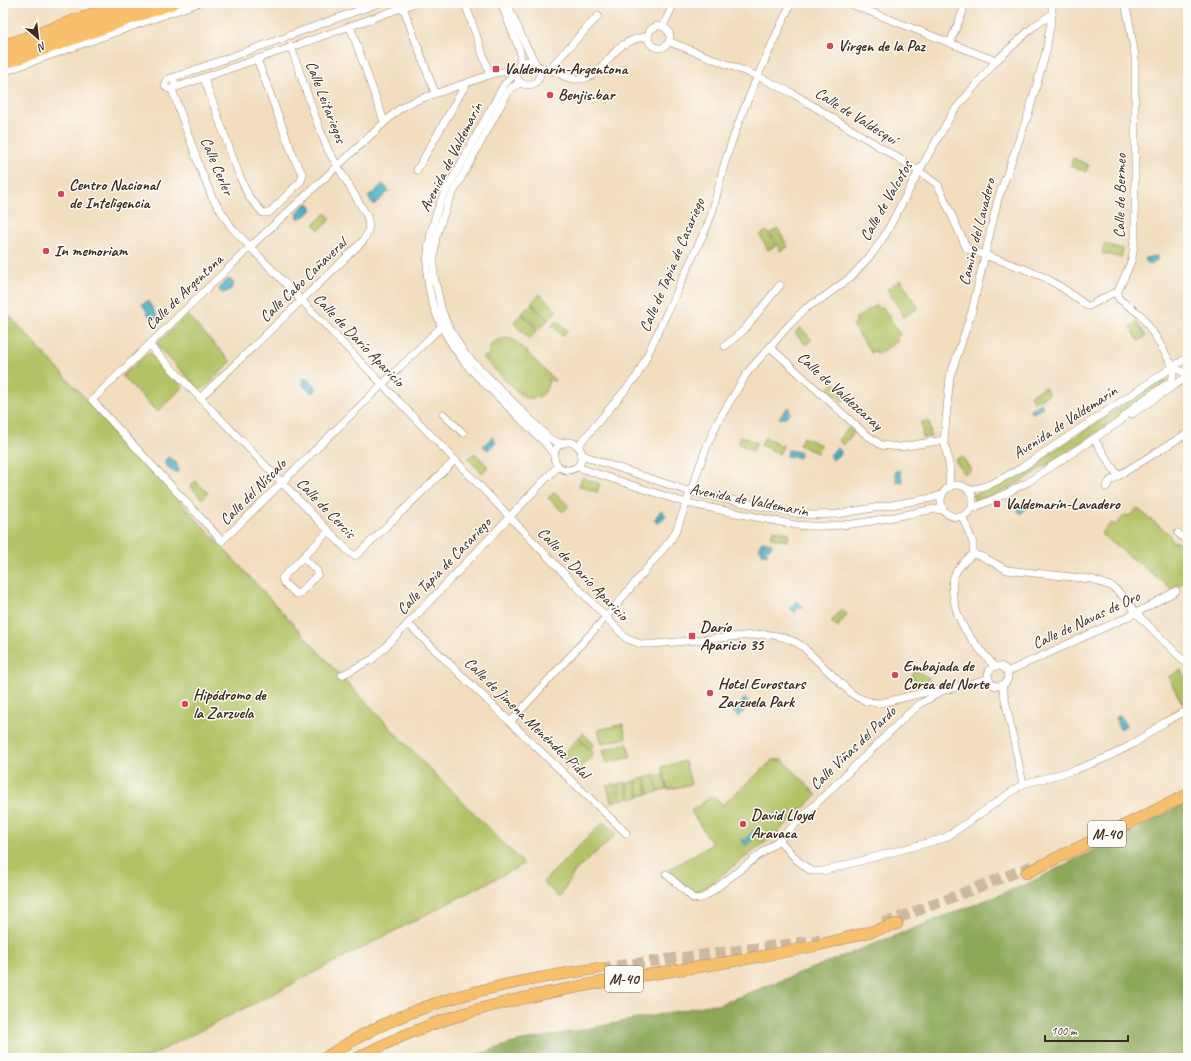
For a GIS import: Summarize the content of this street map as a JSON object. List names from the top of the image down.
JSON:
{
  "streets": {
    "highway": ["M-40"],
    "street": [
      "Calle Leitariegos",
      "Calle de Valdesquí",
      "Avenida de Valdemarín",
      "Calle Cerler",
      "Calle de Bermeo",
      "Calle de Valcotos",
      "Camino del Lavadero",
      "Calle de Tapia de Casariego",
      "Calle Cabo Cañaveral",
      "Calle de Argentona",
      "Calle de Darío Aparicio",
      "Calle de Valdezcaray",
      "Calle del Níscalo",
      "Calle de Cercis",
      "Calle Tapia de Casariego",
      "Calle de Navas de Oro",
      "Calle de Jimena Menéndez Pidal",
      "Calle Viñas del Pardo"
    ]
  },
  "crossings": [
    ["Calle Leitariegos", "Calle Cerler"],
    ["Calle Leitariegos", "Calle Cabo Cañaveral"],
    ["Calle Leitariegos", "Calle de Argentona"],
    ["Calle de Valdesquí", "Calle de Bermeo"],
    ["Calle de Valdesquí", "Calle de Valcotos"],
    ["Calle de Valdesquí", "Camino del Lavadero"],
    ["Calle de Valdesquí", "Calle de Tapia de Casariego"],
    ["Avenida de Valdemarín", "Calle de Valcotos"],
    ["Avenida de Valdemarín", "Camino del Lavadero"],
    ["Avenida de Valdemarín", "Calle de Tapia de Casariego"],
    ["Avenida de Valdemarín", "Calle de Argentona"],
    ["Avenida de Valdemarín", "Calle del Níscalo"],
    ["Avenida de Valdemarín", "Calle Tapia de Casariego"],
    ["Calle Cerler", "Calle de Argentona"],
    ["Calle Cerler", "Calle de Darío Aparicio"],
    ["Calle de Valcotos", "Camino del Lavadero"],
    ["Calle de Valcotos", "Calle de Darío Aparicio"],
    ["Calle de Valcotos", "Calle de Valdezcaray"],
    ["Calle de Valcotos", "Calle de Jimena Menéndez Pidal"],
    ["Camino del Lavadero", "Calle de Valdezcaray"],
    ["Calle de Tapia de Casariego", "Calle Tapia de Casariego"],
    ["Calle Cabo Cañaveral", "Calle de Argentona"],
    ["Calle Cabo Cañaveral", "Calle de Darío Aparicio"],
    ["Calle Cabo Cañaveral", "Calle de Cercis"],
    ["Calle de Argentona", "Calle de Darío Aparicio"],
    ["Calle de Argentona", "Calle del Níscalo"],
    ["Calle de Argentona", "Calle de Cercis"],
    ["Calle de Darío Aparicio", "Calle del Níscalo"],
    ["Calle de Darío Aparicio", "Calle de Cercis"],
    ["Calle de Darío Aparicio", "Calle Tapia de Casariego"],
    ["Calle de Darío Aparicio", "Calle de Navas de Oro"],
    ["Calle de Darío Aparicio", "Calle Viñas del Pardo"],
    ["Calle del Níscalo", "Calle de Cercis"],
    ["Calle Tapia de Casariego", "Calle de Jimena Menéndez Pidal"]
  ],
  "places": {
    "other": [
      "Virgen de la Paz",
      "Benjis.bar",
      "Centro Nacional de Inteligencia",
      "In memoriam",
      "Embajada de Corea del Norte",
      "Hotel Eurostars Zarzuela Park",
      "Hipódromo de la Zarzuela",
      "David Lloyd Aravaca"
    ],
    "transit": ["Valdemarín-Argentona", "Valdemarín-Lavadero", "Darío Aparicio 35"]
  },
  "scale_bar": "100 m",
  "north": "bottom right"
}
